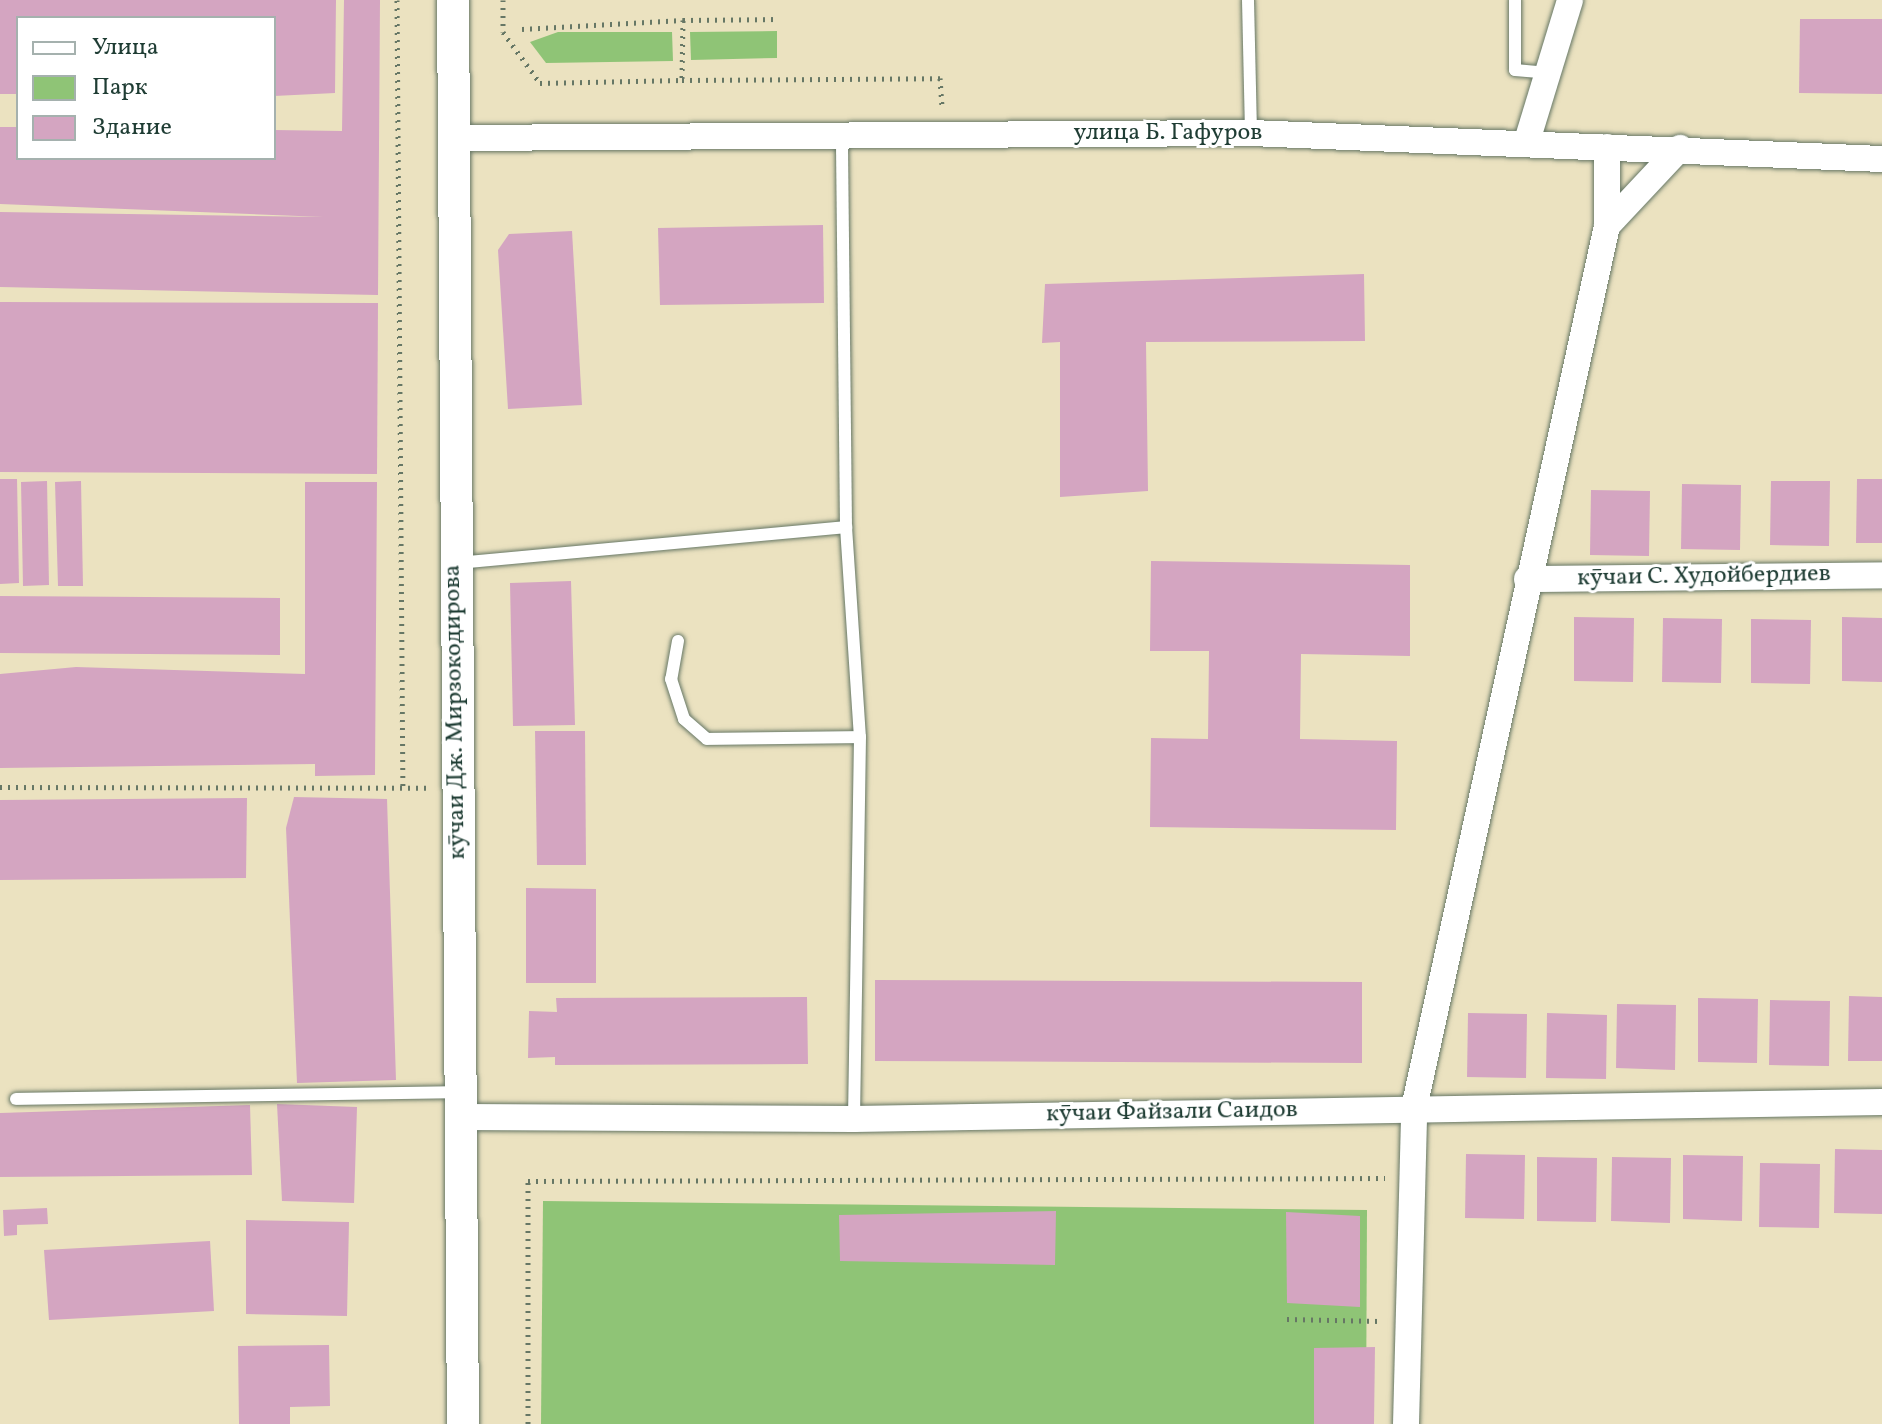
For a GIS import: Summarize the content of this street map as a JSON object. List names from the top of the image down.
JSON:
{
  "streets": {
    "street": [
      "улица Б. Гафуров",
      "кӯчаи С. Худойбердиев",
      "кӯчаи Дж. Мирзокодирова",
      "кӯчаи Файзали Саидов"
    ]
  },
  "crossings": [
    ["улица Б. Гафуров", "кӯчаи Дж. Мирзокодирова"],
    ["кӯчаи Дж. Мирзокодирова", "кӯчаи Файзали Саидов"]
  ],
  "legend": ["Улица", "Парк", "Здание"]
}
